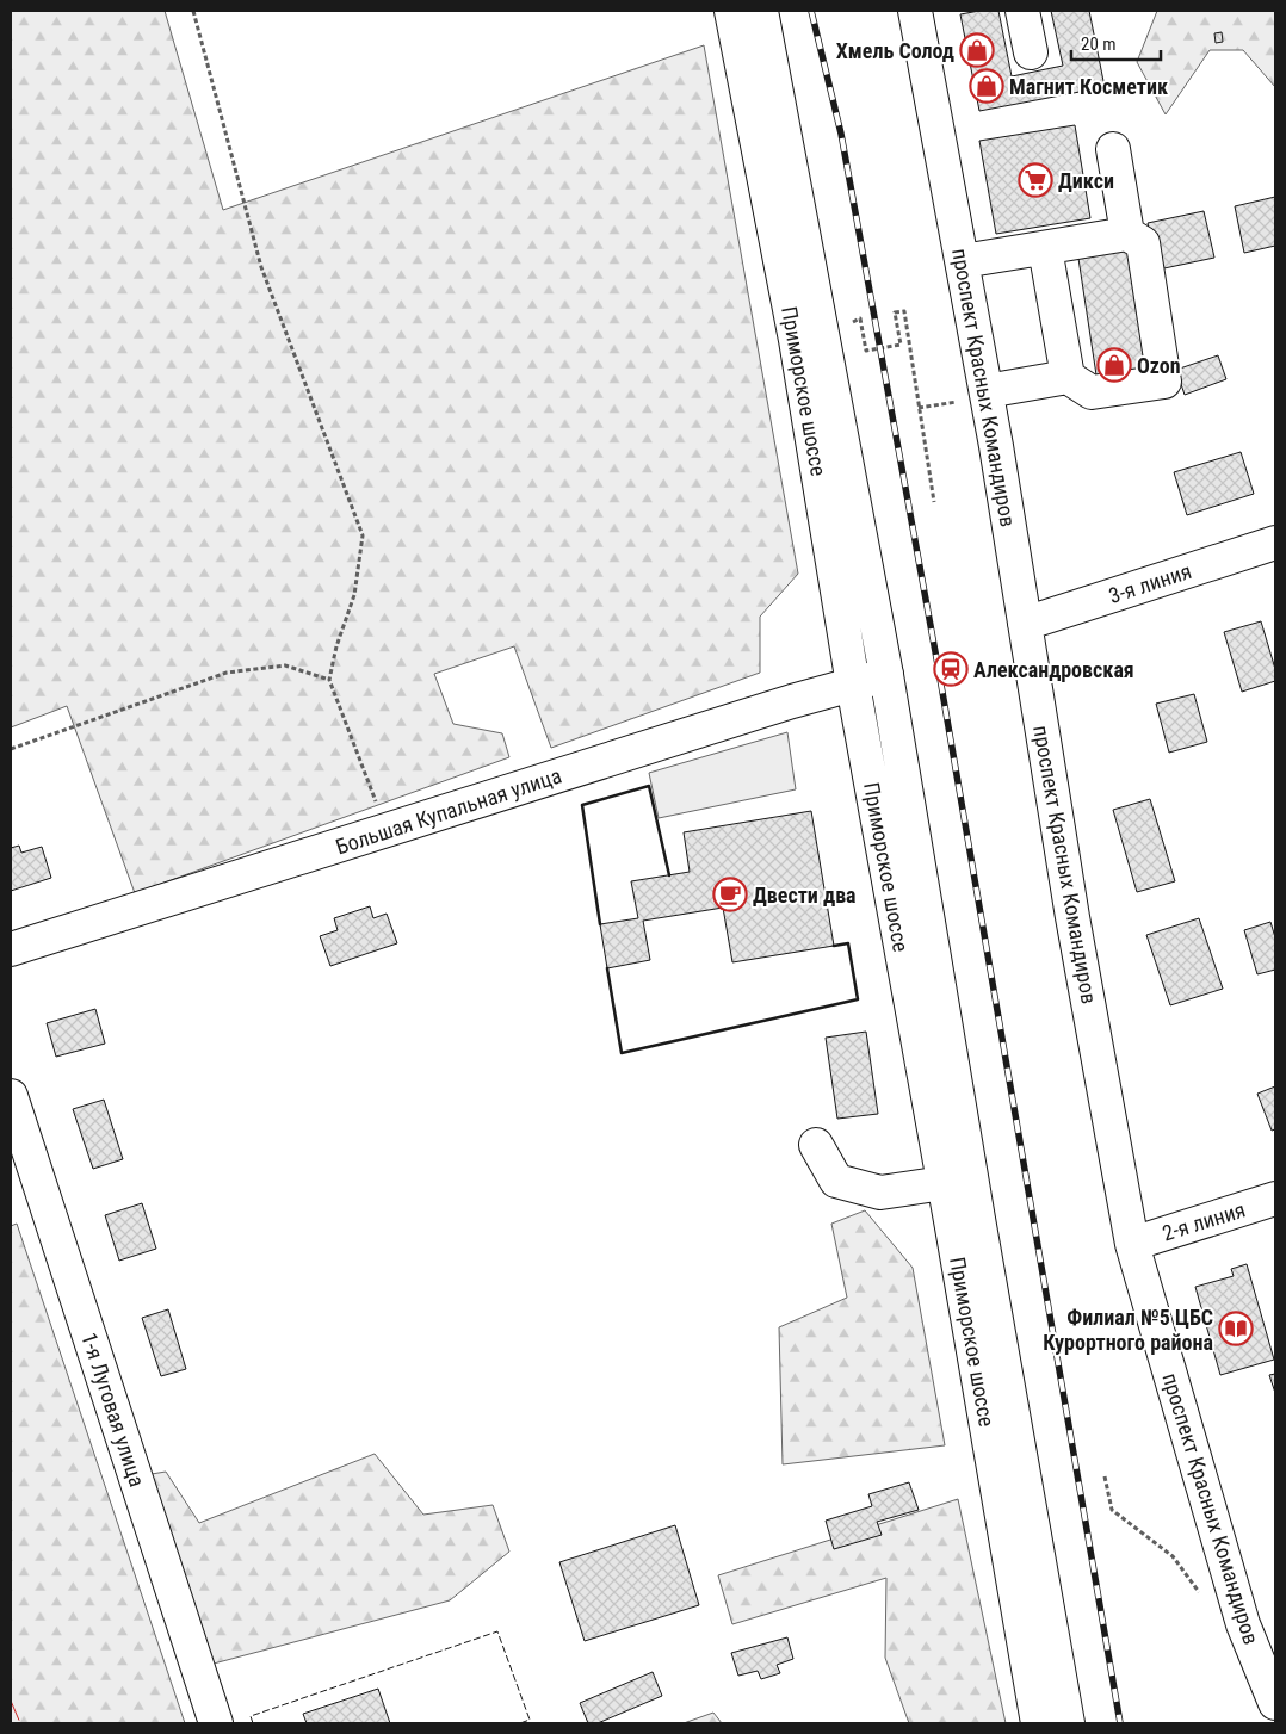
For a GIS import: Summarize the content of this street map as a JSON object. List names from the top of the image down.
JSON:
{
  "streets": {
    "main road": [
      "проспект Красных Командиров",
      "Приморское шоссе",
      "3-я линия",
      "Большая Купальная улица",
      "2-я линия",
      "1-я Луговая улица"
    ]
  },
  "crossings": [
    ["проспект Красных Командиров", "3-я линия"],
    ["проспект Красных Командиров", "2-я линия"],
    ["Приморское шоссе", "Большая Купальная улица"]
  ],
  "places": {
    "shop": ["Хмель Солод", "Магнит Косметик", "Ozon"],
    "supermarket": ["Дикси"],
    "station": ["Александровская"],
    "cafe": ["Двести два"],
    "library": ["Филиал №5 ЦБС Курортного района"]
  },
  "scale_bar": "20 m"
}
